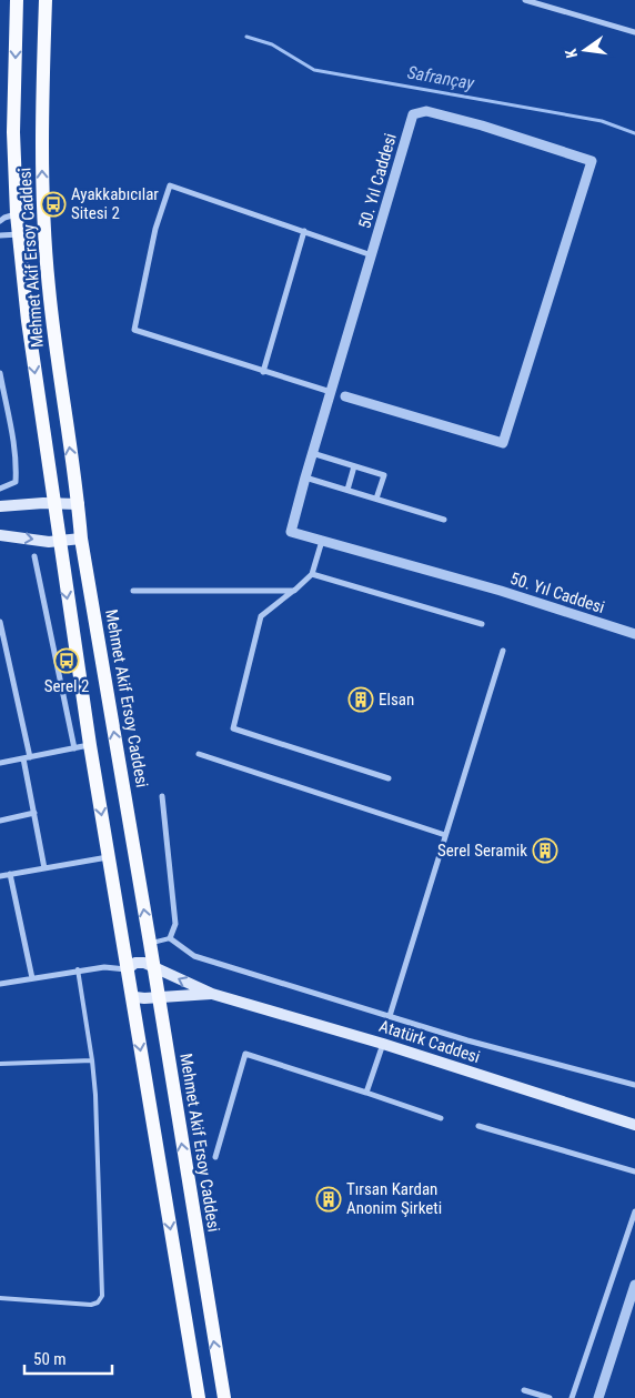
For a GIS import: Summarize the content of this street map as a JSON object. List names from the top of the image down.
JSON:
{
  "streets": {
    "main road": ["Mehmet Akif Ersoy Caddesi", "Atatürk Caddesi"],
    "street": ["50. Yıl Caddesi"]
  },
  "water": ["Safrançay"],
  "places": {
    "bus stop": ["Ayakkabıcılar Sitesi 2", "Serel 2"],
    "building": ["Elsan", "Serel Seramik", "Tırsan Kardan Anonim Şirketi"]
  },
  "scale_bar": "50 m",
  "north": "left"
}
